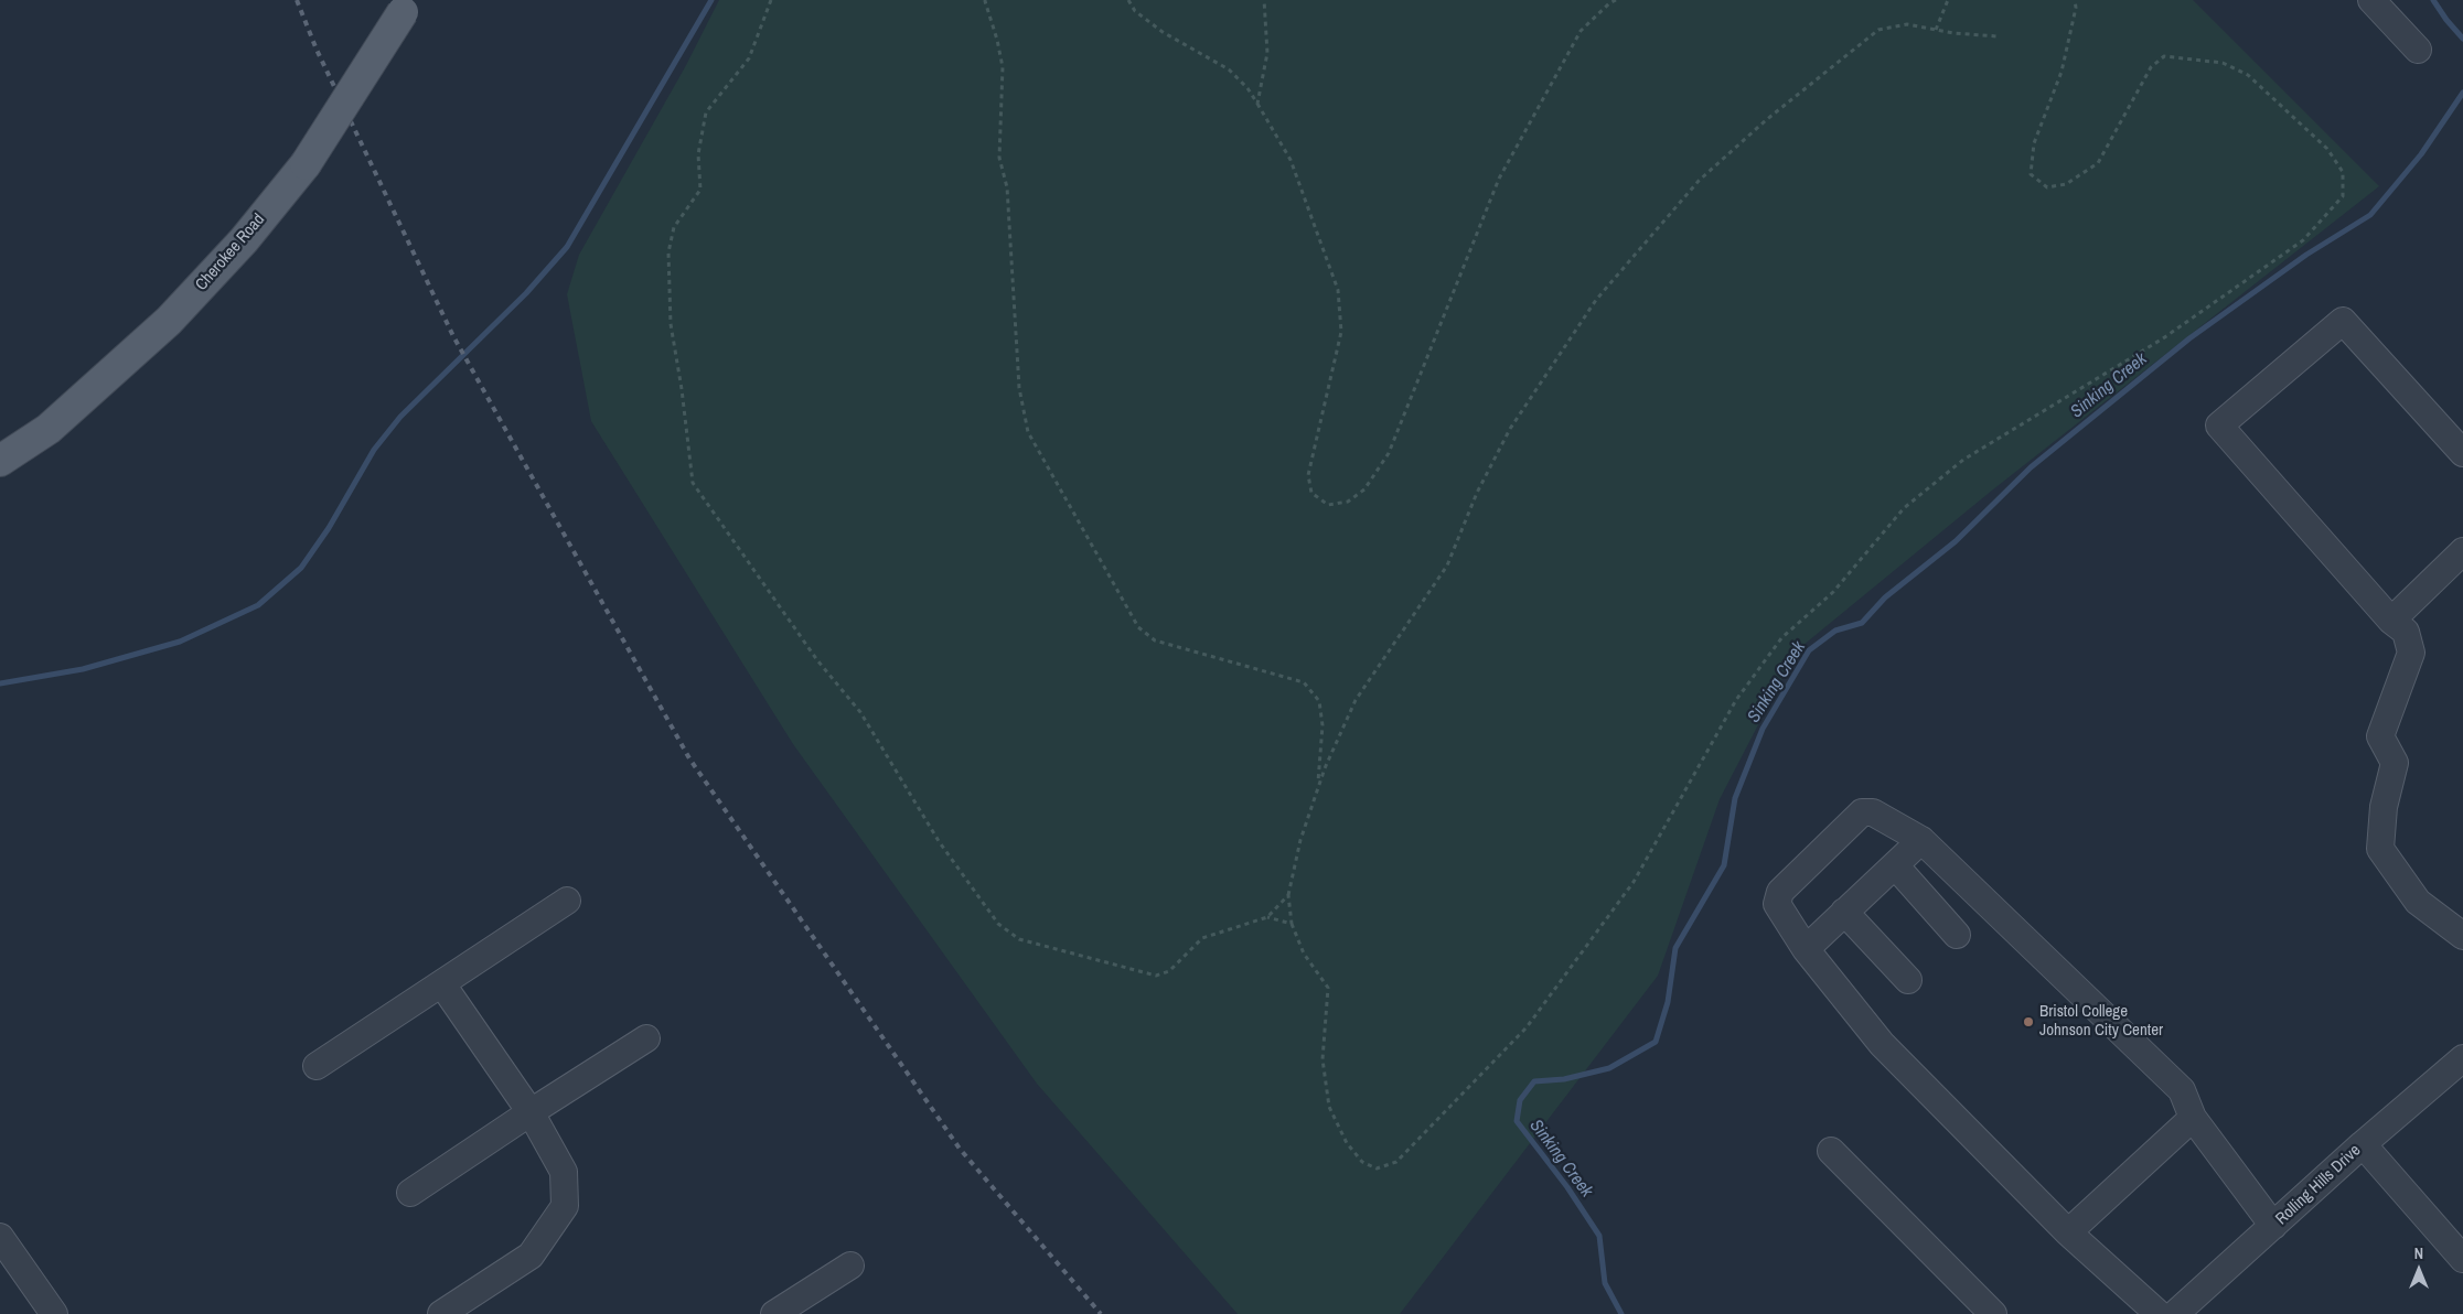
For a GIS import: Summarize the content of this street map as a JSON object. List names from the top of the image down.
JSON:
{
  "streets": {
    "main road": ["Cherokee Road"],
    "street": ["Rolling Hills Drive"]
  },
  "water": ["Sinking Creek"],
  "places": ["Bristol College Johnson City Center"],
  "north": "top"
}
